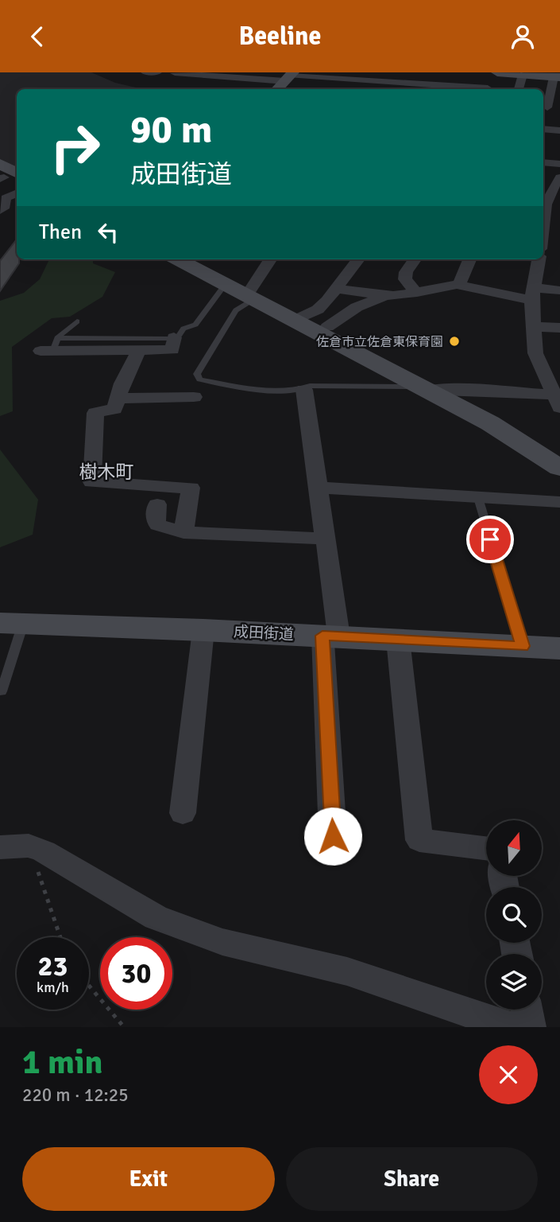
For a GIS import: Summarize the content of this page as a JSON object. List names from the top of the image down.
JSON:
{
  "streets": {
    "street": ["成田街道"]
  },
  "districts": ["樹木町"],
  "places": ["佐倉市立佐倉東保育園"],
  "north": "top",
  "page": {
    "header": "Beeline",
    "turn": ["90 m", "成田街道"],
    "then": "Then",
    "speed": "23 km/h",
    "limit": "30",
    "heading": ["1 min", "220 m · 12:25"],
    "buttons": ["Exit", "Share"]
  }
}
